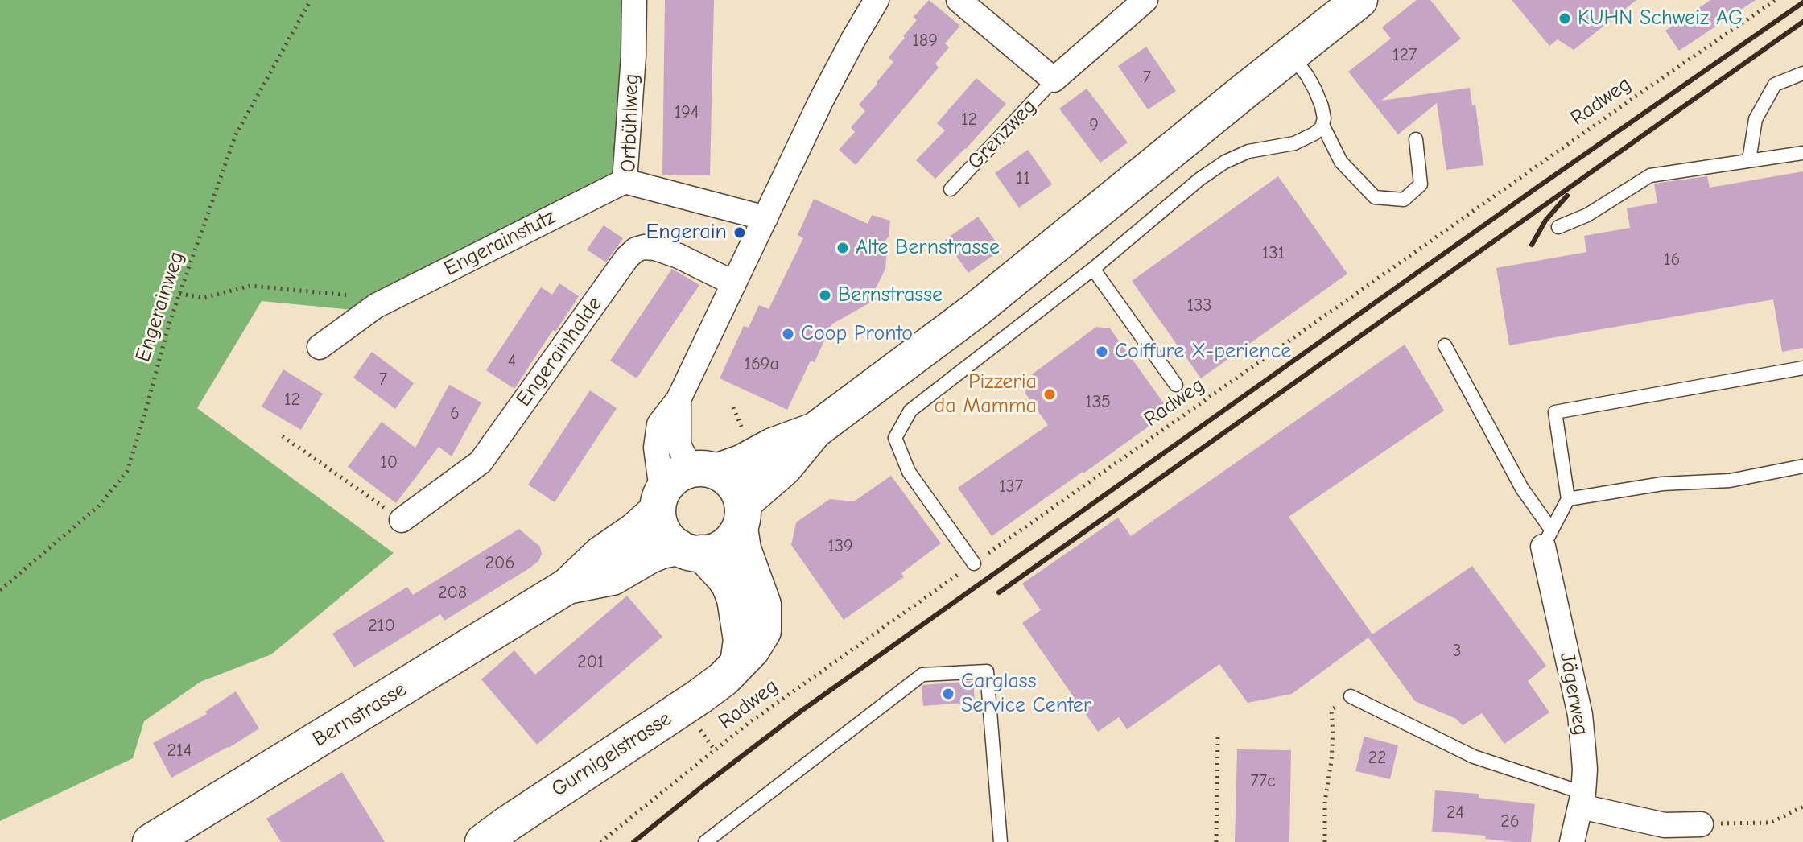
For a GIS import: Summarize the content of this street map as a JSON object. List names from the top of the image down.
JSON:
{
  "streets": {
    "main road": ["Bernstrasse", "Gurnigelstrasse"],
    "street": [
      "Ortbühlweg",
      "Grenzweg",
      "Engerainstutz",
      "Engerainhalde",
      "Jägerweg"
    ],
    "path": ["Radweg", "Engerainweg"]
  },
  "crossings": [
    ["Ortbühlweg", "Engerainstutz"],
    ["Bernstrasse", "Gurnigelstrasse"]
  ],
  "places": [
    "KUHN Schweiz AG",
    "Engerain",
    "Alte Bernstrasse",
    "Bernstrasse",
    "Coop Pronto",
    "Coiffure X-perience",
    "Pizzeria da Mamma",
    "Carglass Service Center"
  ],
  "house_numbers": [
    "189",
    "127",
    "7",
    "194",
    "12",
    "9",
    "11",
    "131",
    "16",
    "133",
    "4",
    "169a",
    "7",
    "12",
    "135",
    "6",
    "10",
    "137",
    "139",
    "206",
    "208",
    "210",
    "3",
    "201",
    "214",
    "22",
    "77c",
    "24",
    "26"
  ]
}
